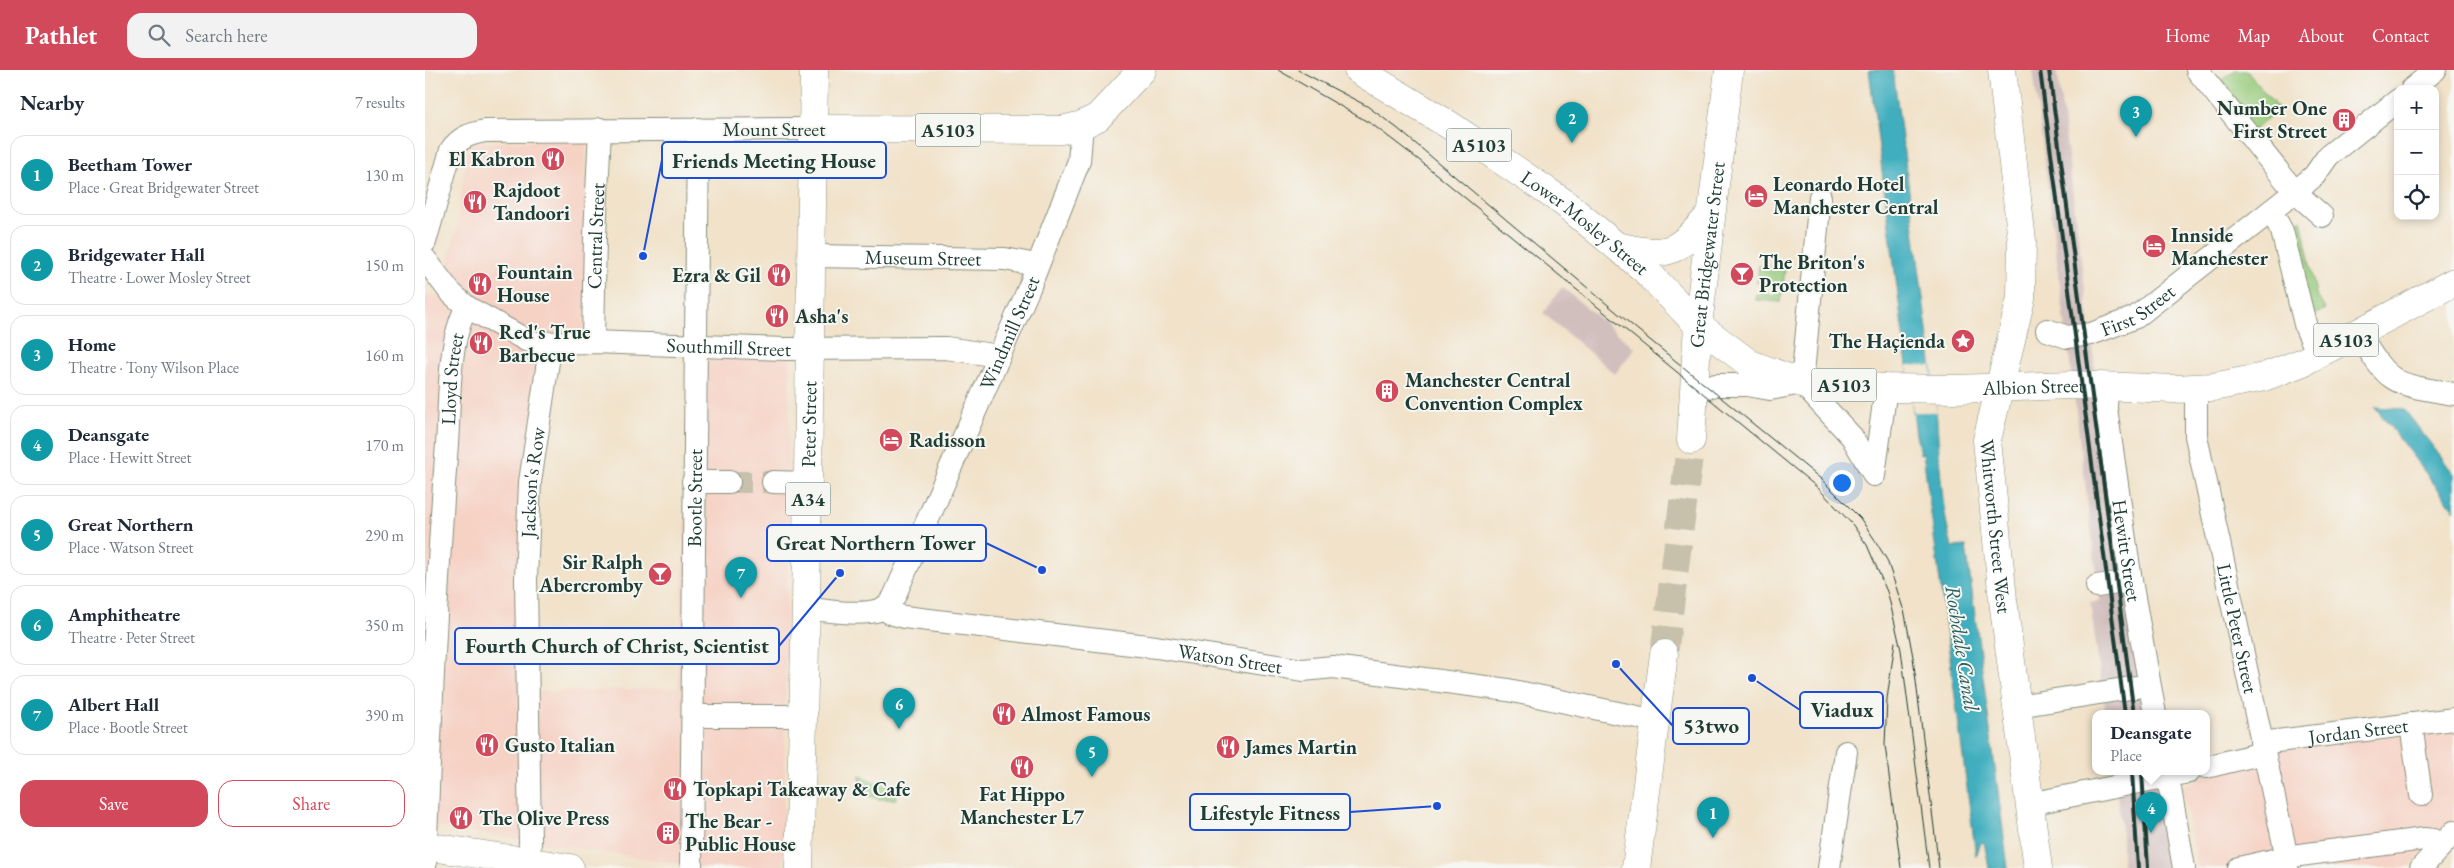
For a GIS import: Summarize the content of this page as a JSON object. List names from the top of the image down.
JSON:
{
  "streets": {
    "main road": [
      "Mount Street",
      "A5103",
      "Lower Mosley Street",
      "Great Bridgewater Street",
      "Albion Street",
      "Peter Street",
      "A34",
      "Whitworth Street West"
    ],
    "street": [
      "Central Street",
      "Museum Street",
      "First Street",
      "Windmill Street",
      "Southmill Street",
      "Lloyd Street",
      "Jackson's Row",
      "Bootle Street",
      "Hewitt Street",
      "Little Peter Street",
      "Watson Street",
      "Jordan Street"
    ]
  },
  "crossings": [
    ["Mount Street", "A5103"],
    ["Mount Street", "Central Street"],
    ["Mount Street", "Windmill Street"],
    ["Mount Street", "Peter Street"],
    ["Mount Street", "Bootle Street"],
    ["A5103", "Windmill Street"],
    ["A5103", "Albion Street"],
    ["Lower Mosley Street", "Great Bridgewater Street"],
    ["Lower Mosley Street", "Albion Street"],
    ["Central Street", "Southmill Street"],
    ["Great Bridgewater Street", "Albion Street"],
    ["Museum Street", "Windmill Street"],
    ["Museum Street", "Peter Street"],
    ["Windmill Street", "Southmill Street"],
    ["Windmill Street", "Watson Street"],
    ["Southmill Street", "Lloyd Street"],
    ["Southmill Street", "Peter Street"],
    ["Southmill Street", "Jackson's Row"],
    ["Southmill Street", "Bootle Street"],
    ["Albion Street", "Whitworth Street West"],
    ["Albion Street", "Hewitt Street"],
    ["Albion Street", "Little Peter Street"],
    ["Peter Street", "Watson Street"],
    ["Little Peter Street", "Jordan Street"]
  ],
  "water": ["Rochdale Canal"],
  "places": {
    "building": ["Number One First Street", "Manchester Central Convention Complex", "The Bear - Public House"],
    "restaurant": [
      "El Kabron",
      "Rajdoot Tandoori",
      "Ezra & Gil",
      "Fountain House",
      "Asha's",
      "Red's True Barbecue",
      "Almost Famous",
      "Gusto Italian",
      "James Martin",
      "Fat Hippo Manchester L7",
      "Topkapi Takeaway & Cafe",
      "The Olive Press"
    ],
    "hotel": ["Leonardo Hotel Manchester Central", "Innside Manchester", "Radisson"],
    "other": [
      "Friends Meeting House",
      "Great Northern Tower",
      "Fourth Church of Christ, Scientist",
      "53two",
      "Viadux",
      "Lifestyle Fitness"
    ],
    "bar": ["The Briton's Protection", "Sir Ralph Abercromby"],
    "place": ["The Haçienda"]
  },
  "page": {
    "header": "Pathlet",
    "search": "Search here",
    "nav": [
      "Home",
      "Map",
      "About",
      "Contact"
    ],
    "heading": ["Nearby", "7 results"],
    "map_buttons": ["+", "−"],
    "pins": [
      "3",
      "2",
      "7",
      "6",
      "5",
      "4",
      "1"
    ],
    "list": [
      {
        "mark": "1",
        "name": "Beetham Tower",
        "note": "Place · Great Bridgewater Street",
        "value": "130 m"
      },
      {
        "mark": "2",
        "name": "Bridgewater Hall",
        "note": "Theatre · Lower Mosley Street",
        "value": "150 m"
      },
      {
        "mark": "3",
        "name": "Home",
        "note": "Theatre · Tony Wilson Place",
        "value": "160 m"
      },
      {
        "mark": "4",
        "name": "Deansgate",
        "note": "Place · Hewitt Street",
        "value": "170 m"
      },
      {
        "mark": "5",
        "name": "Great Northern",
        "note": "Place · Watson Street",
        "value": "290 m"
      },
      {
        "mark": "6",
        "name": "Amphitheatre",
        "note": "Theatre · Peter Street",
        "value": "350 m"
      },
      {
        "mark": "7",
        "name": "Albert Hall",
        "note": "Place · Bootle Street",
        "value": "390 m"
      }
    ],
    "popup": ["Deansgate", "Place"],
    "buttons": ["Save", "Share"]
  }
}
